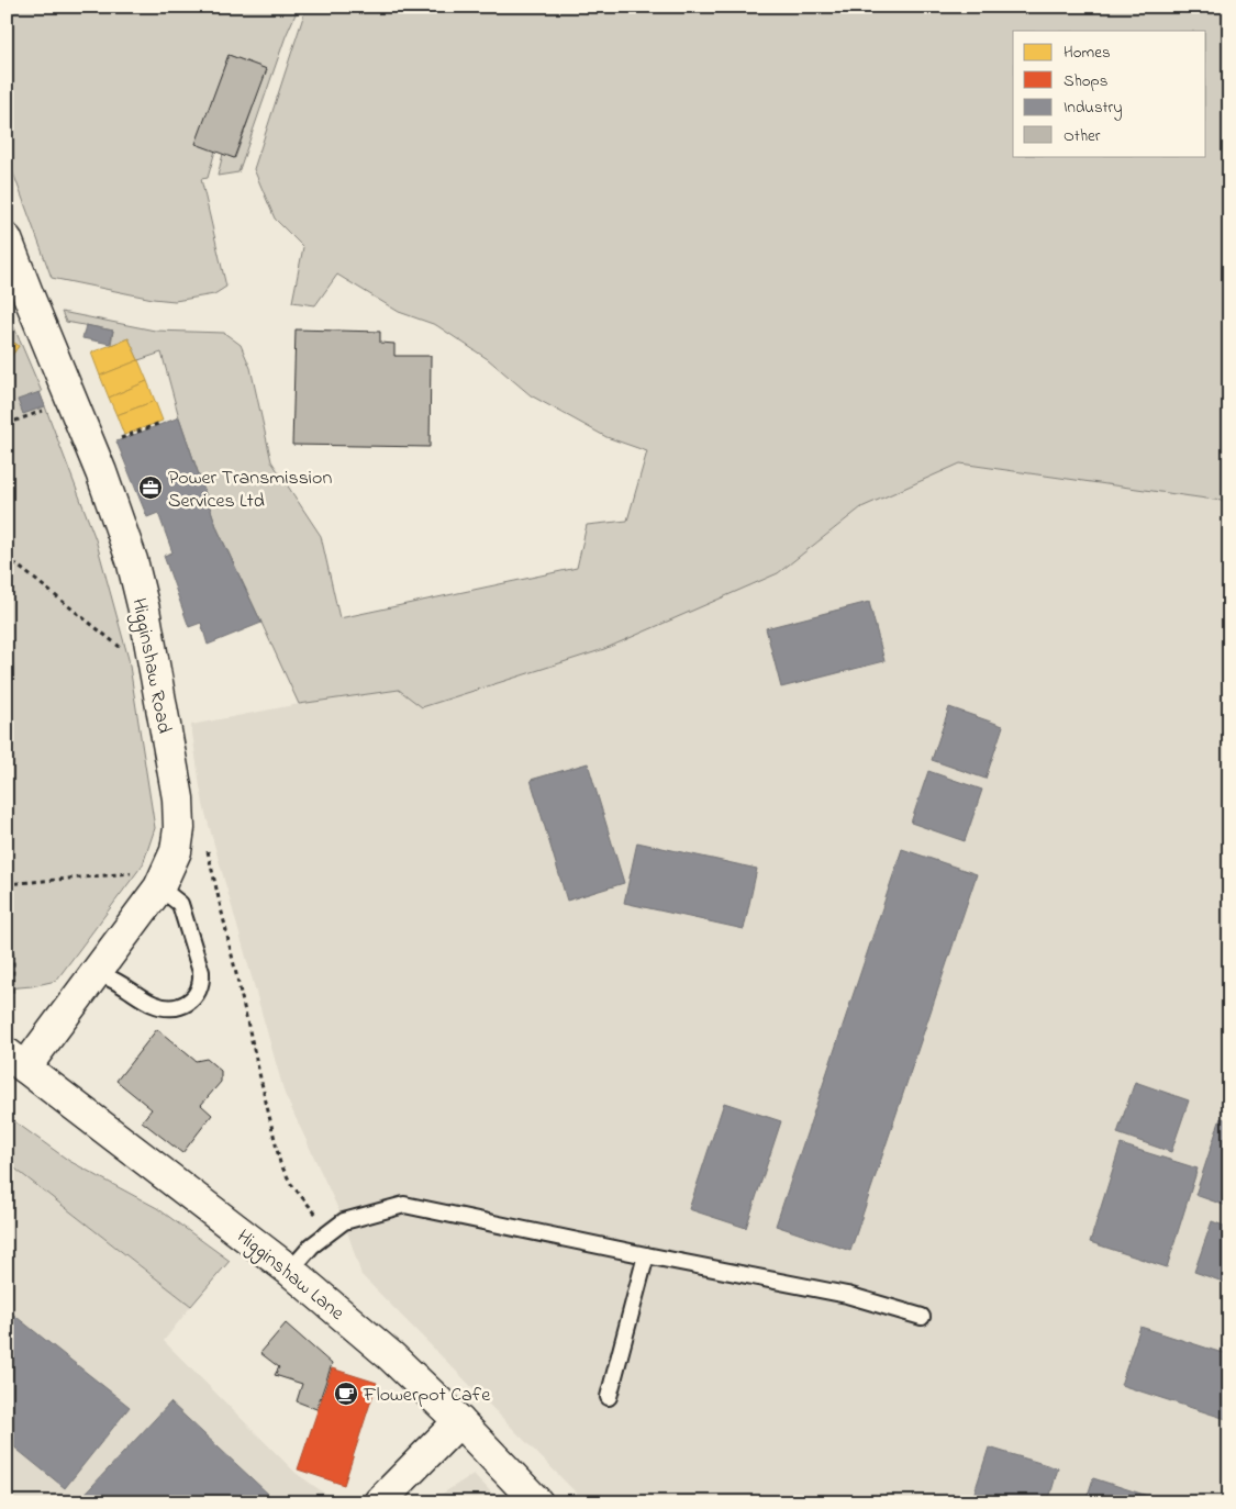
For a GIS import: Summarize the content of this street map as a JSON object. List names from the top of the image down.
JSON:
{
  "streets": {
    "street": ["Higginshaw Road", "Higginshaw Lane"]
  },
  "crossings": [
    ["Higginshaw Road", "Higginshaw Lane"]
  ],
  "places": {
    "office": ["Power Transmission Services Ltd"],
    "cafe": ["Flowerpot Cafe"]
  },
  "legend": [
    "Homes",
    "Shops",
    "Industry",
    "Other"
  ]
}
